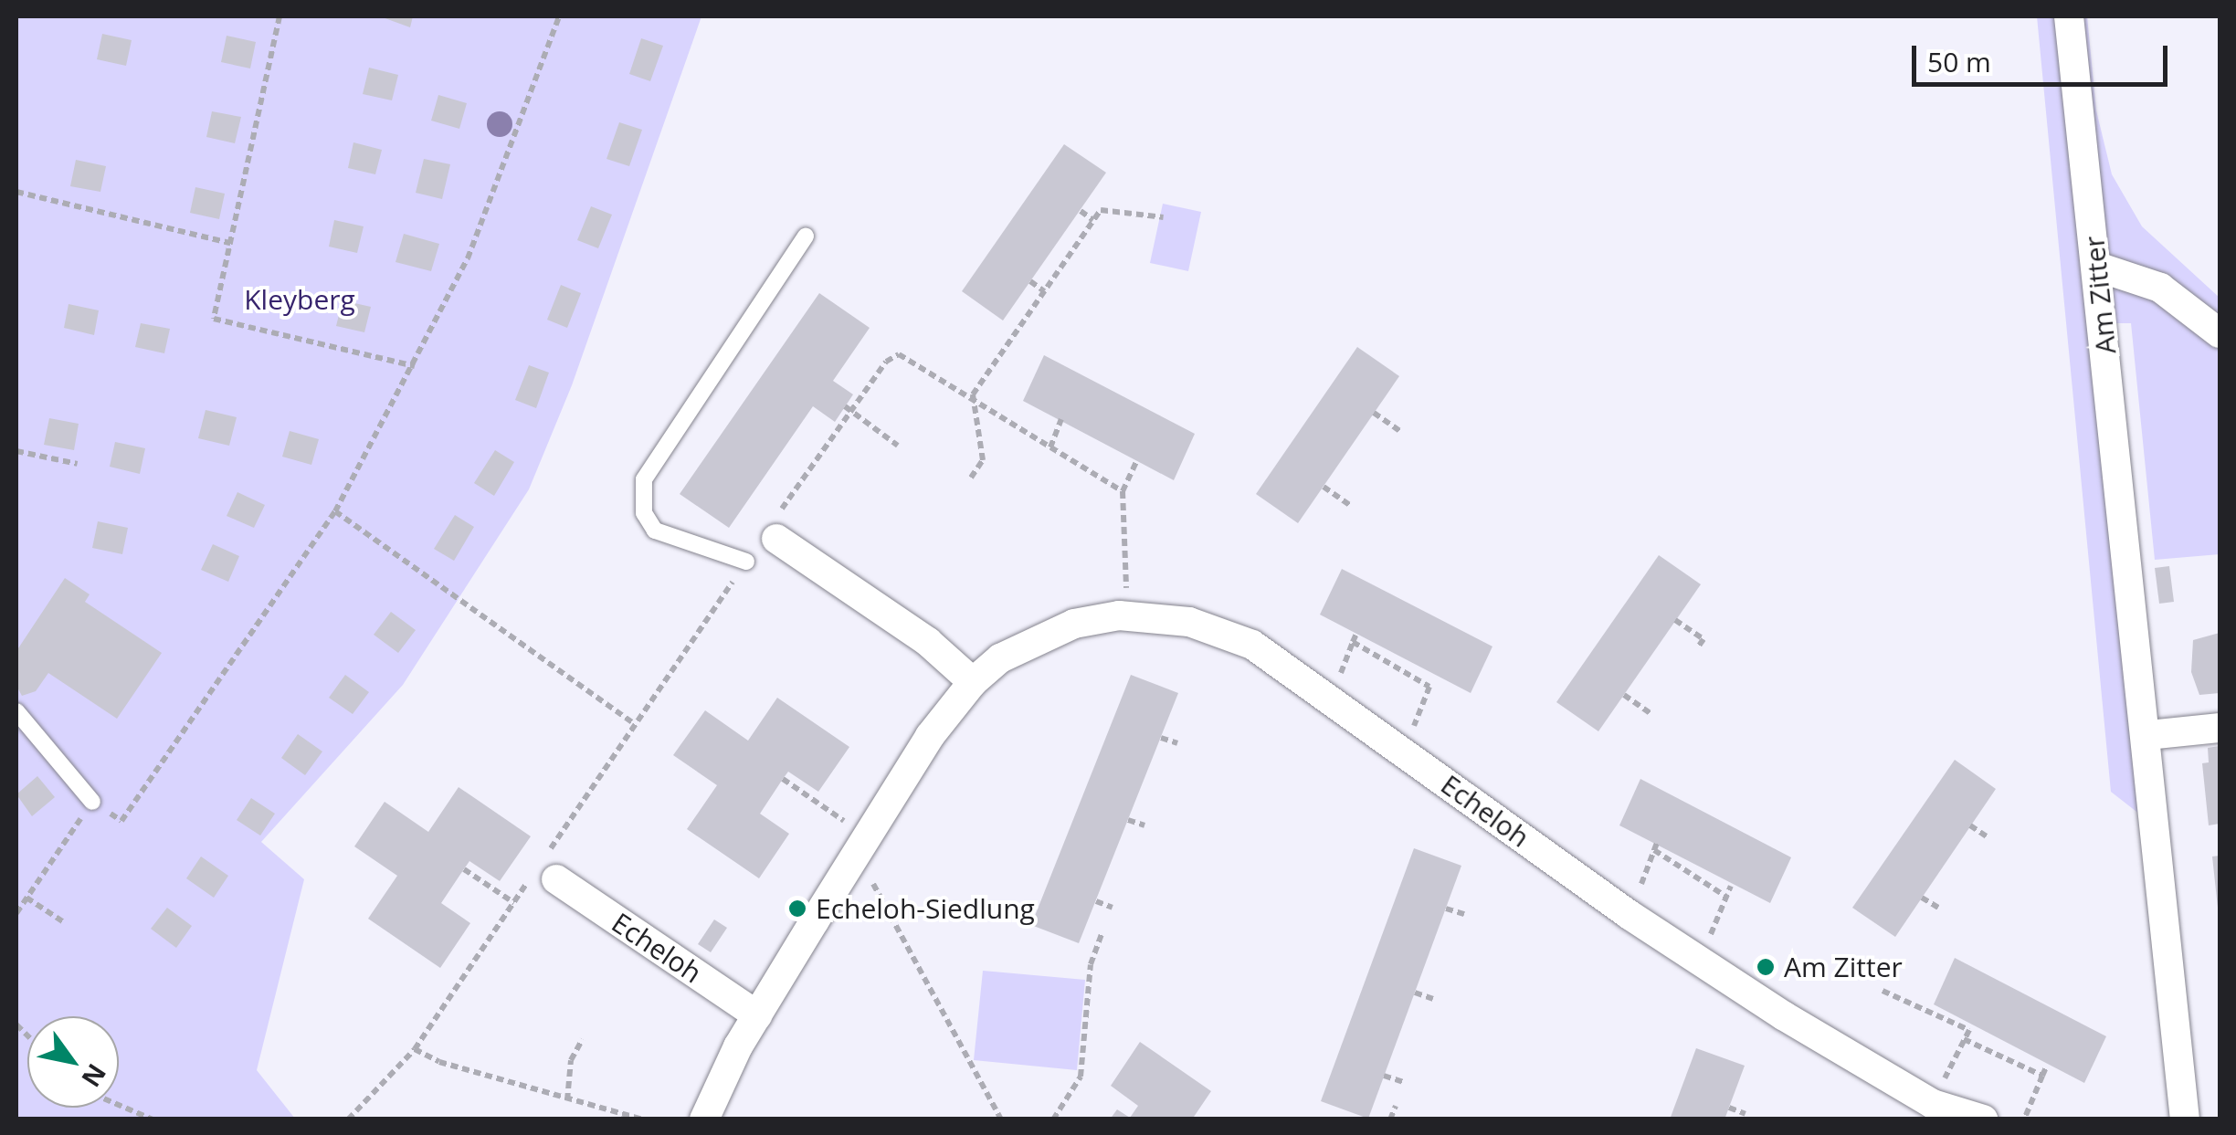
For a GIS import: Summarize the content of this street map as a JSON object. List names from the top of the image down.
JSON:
{
  "streets": {
    "street": ["Am Zitter", "Echeloh"]
  },
  "parks": ["Kleyberg"],
  "places": ["Echeloh-Siedlung", "Am Zitter"],
  "scale_bar": "50 m",
  "north": "bottom right"
}
